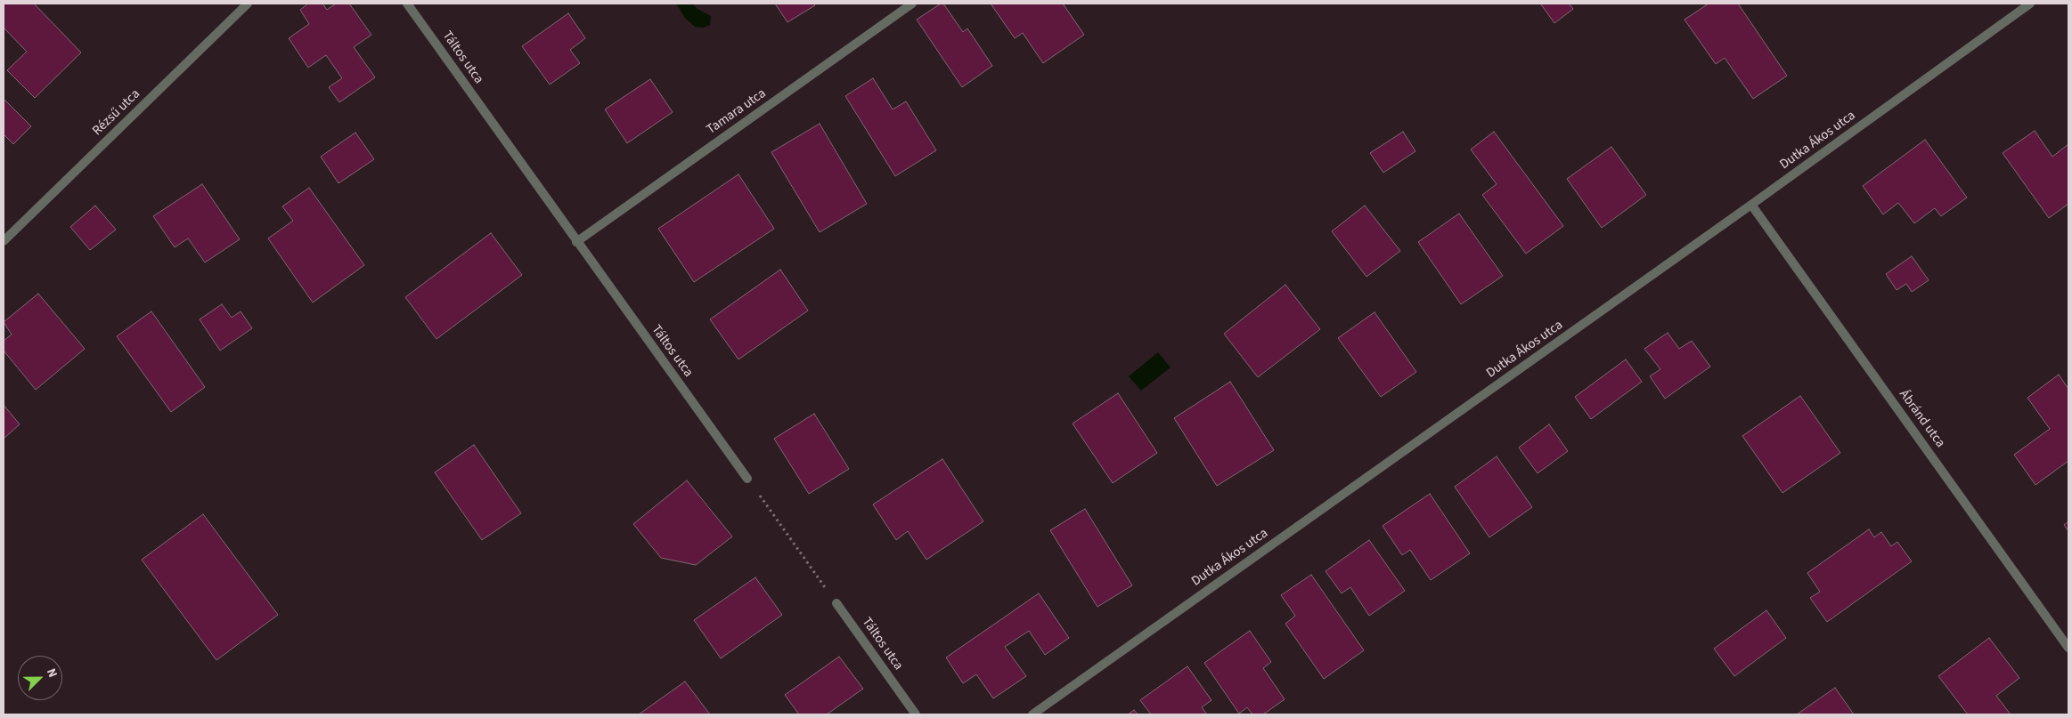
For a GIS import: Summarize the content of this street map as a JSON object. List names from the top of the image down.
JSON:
{
  "streets": {
    "street": [
      "Táltos utca",
      "Tamara utca",
      "Rézsű utca",
      "Dutka Ákos utca",
      "Ábránd utca"
    ]
  },
  "crossings": [
    ["Táltos utca", "Tamara utca"],
    ["Dutka Ákos utca", "Ábránd utca"]
  ],
  "north": "top right"
}
